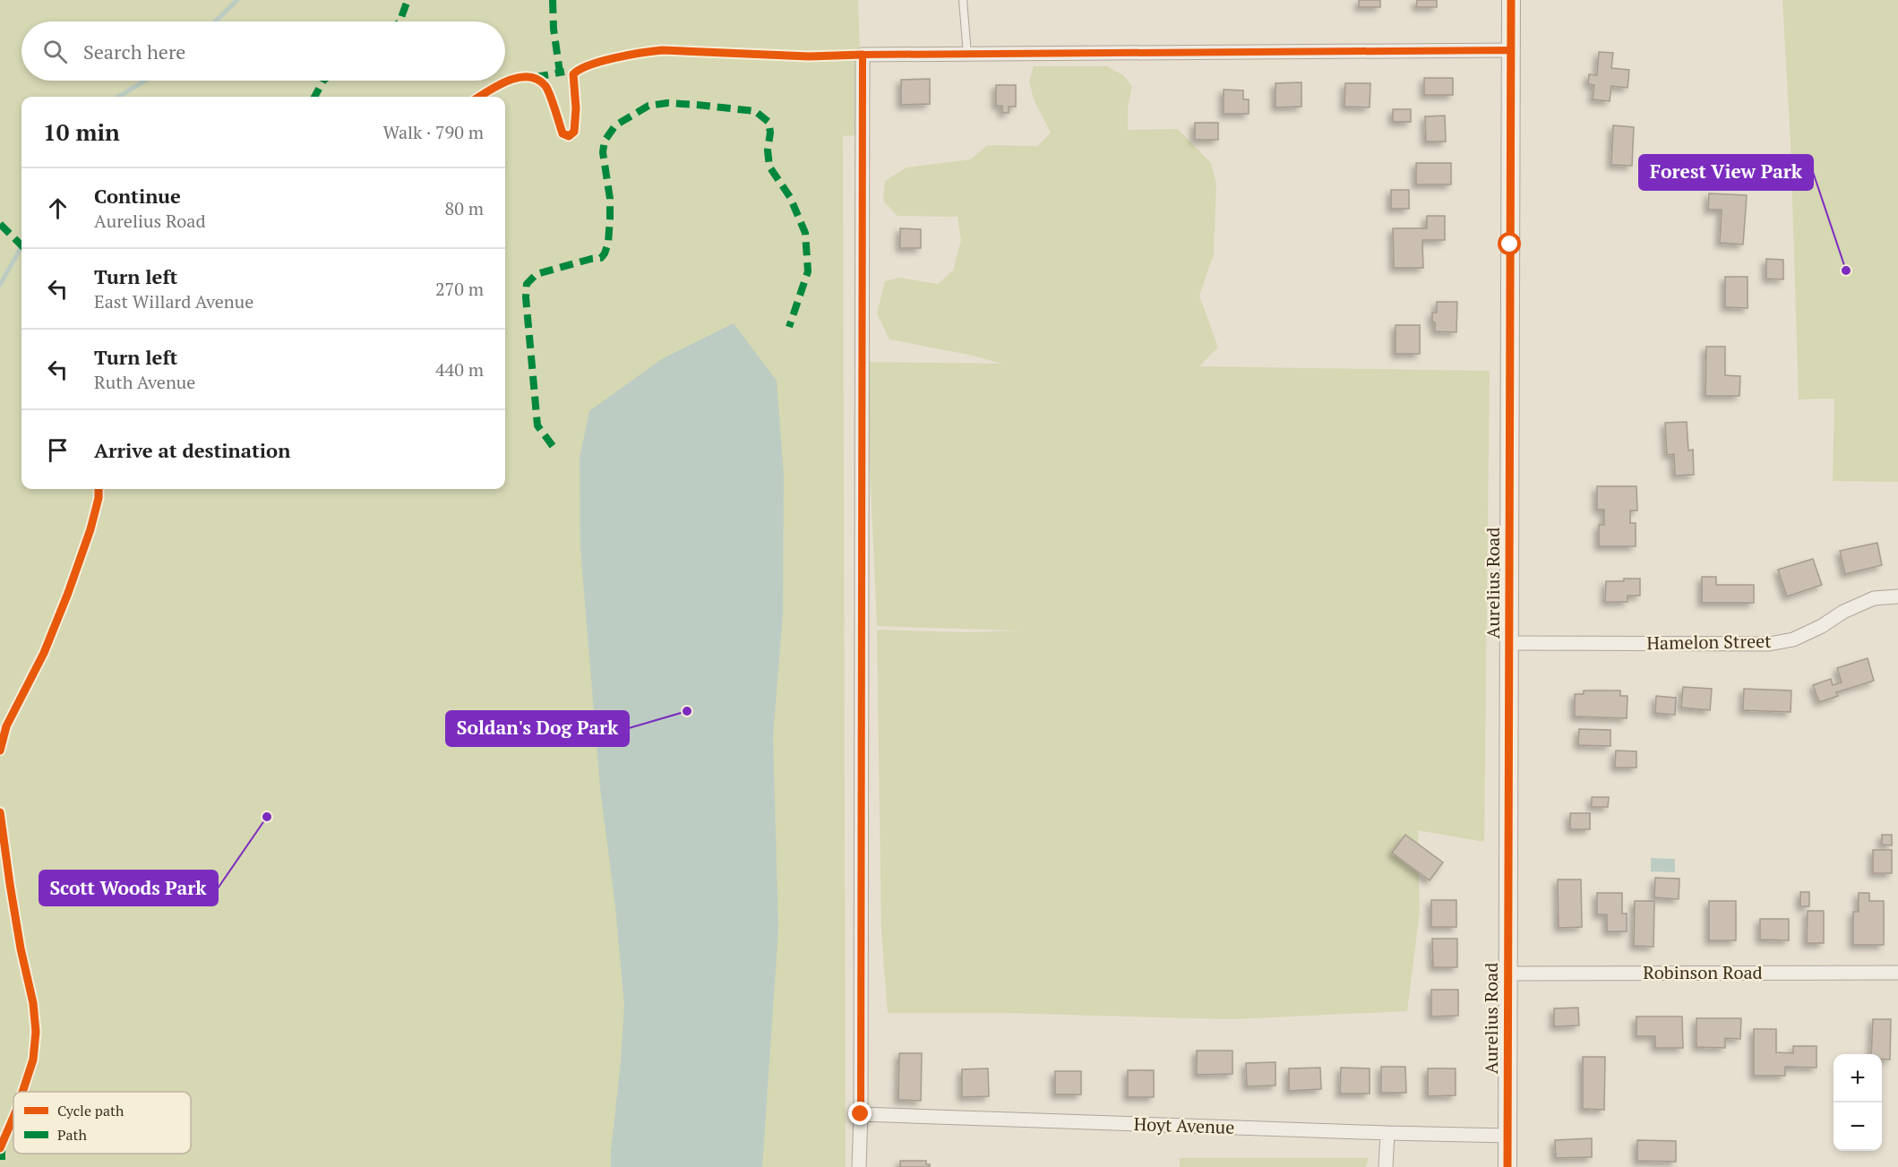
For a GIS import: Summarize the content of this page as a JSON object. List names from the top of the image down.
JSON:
{
  "streets": {
    "street": [
      "Aurelius Road",
      "Hamelon Street",
      "Robinson Road",
      "Hoyt Avenue"
    ]
  },
  "crossings": [
    ["Aurelius Road", "Hamelon Street"],
    ["Aurelius Road", "Robinson Road"],
    ["Aurelius Road", "Hoyt Avenue"]
  ],
  "places": ["Forest View Park", "Soldan's Dog Park", "Scott Woods Park"],
  "legend": ["Cycle path", "Path"],
  "page": {
    "search": "Search here",
    "heading": ["10 min", "Walk · 790 m"],
    "list": [
      ["Continue", "Aurelius Road", "80 m"],
      ["Turn left", "East Willard Avenue", "270 m"],
      ["Turn left", "Ruth Avenue", "440 m"],
      "Arrive at destination"
    ],
    "map_buttons": ["+", "−"]
  }
}
